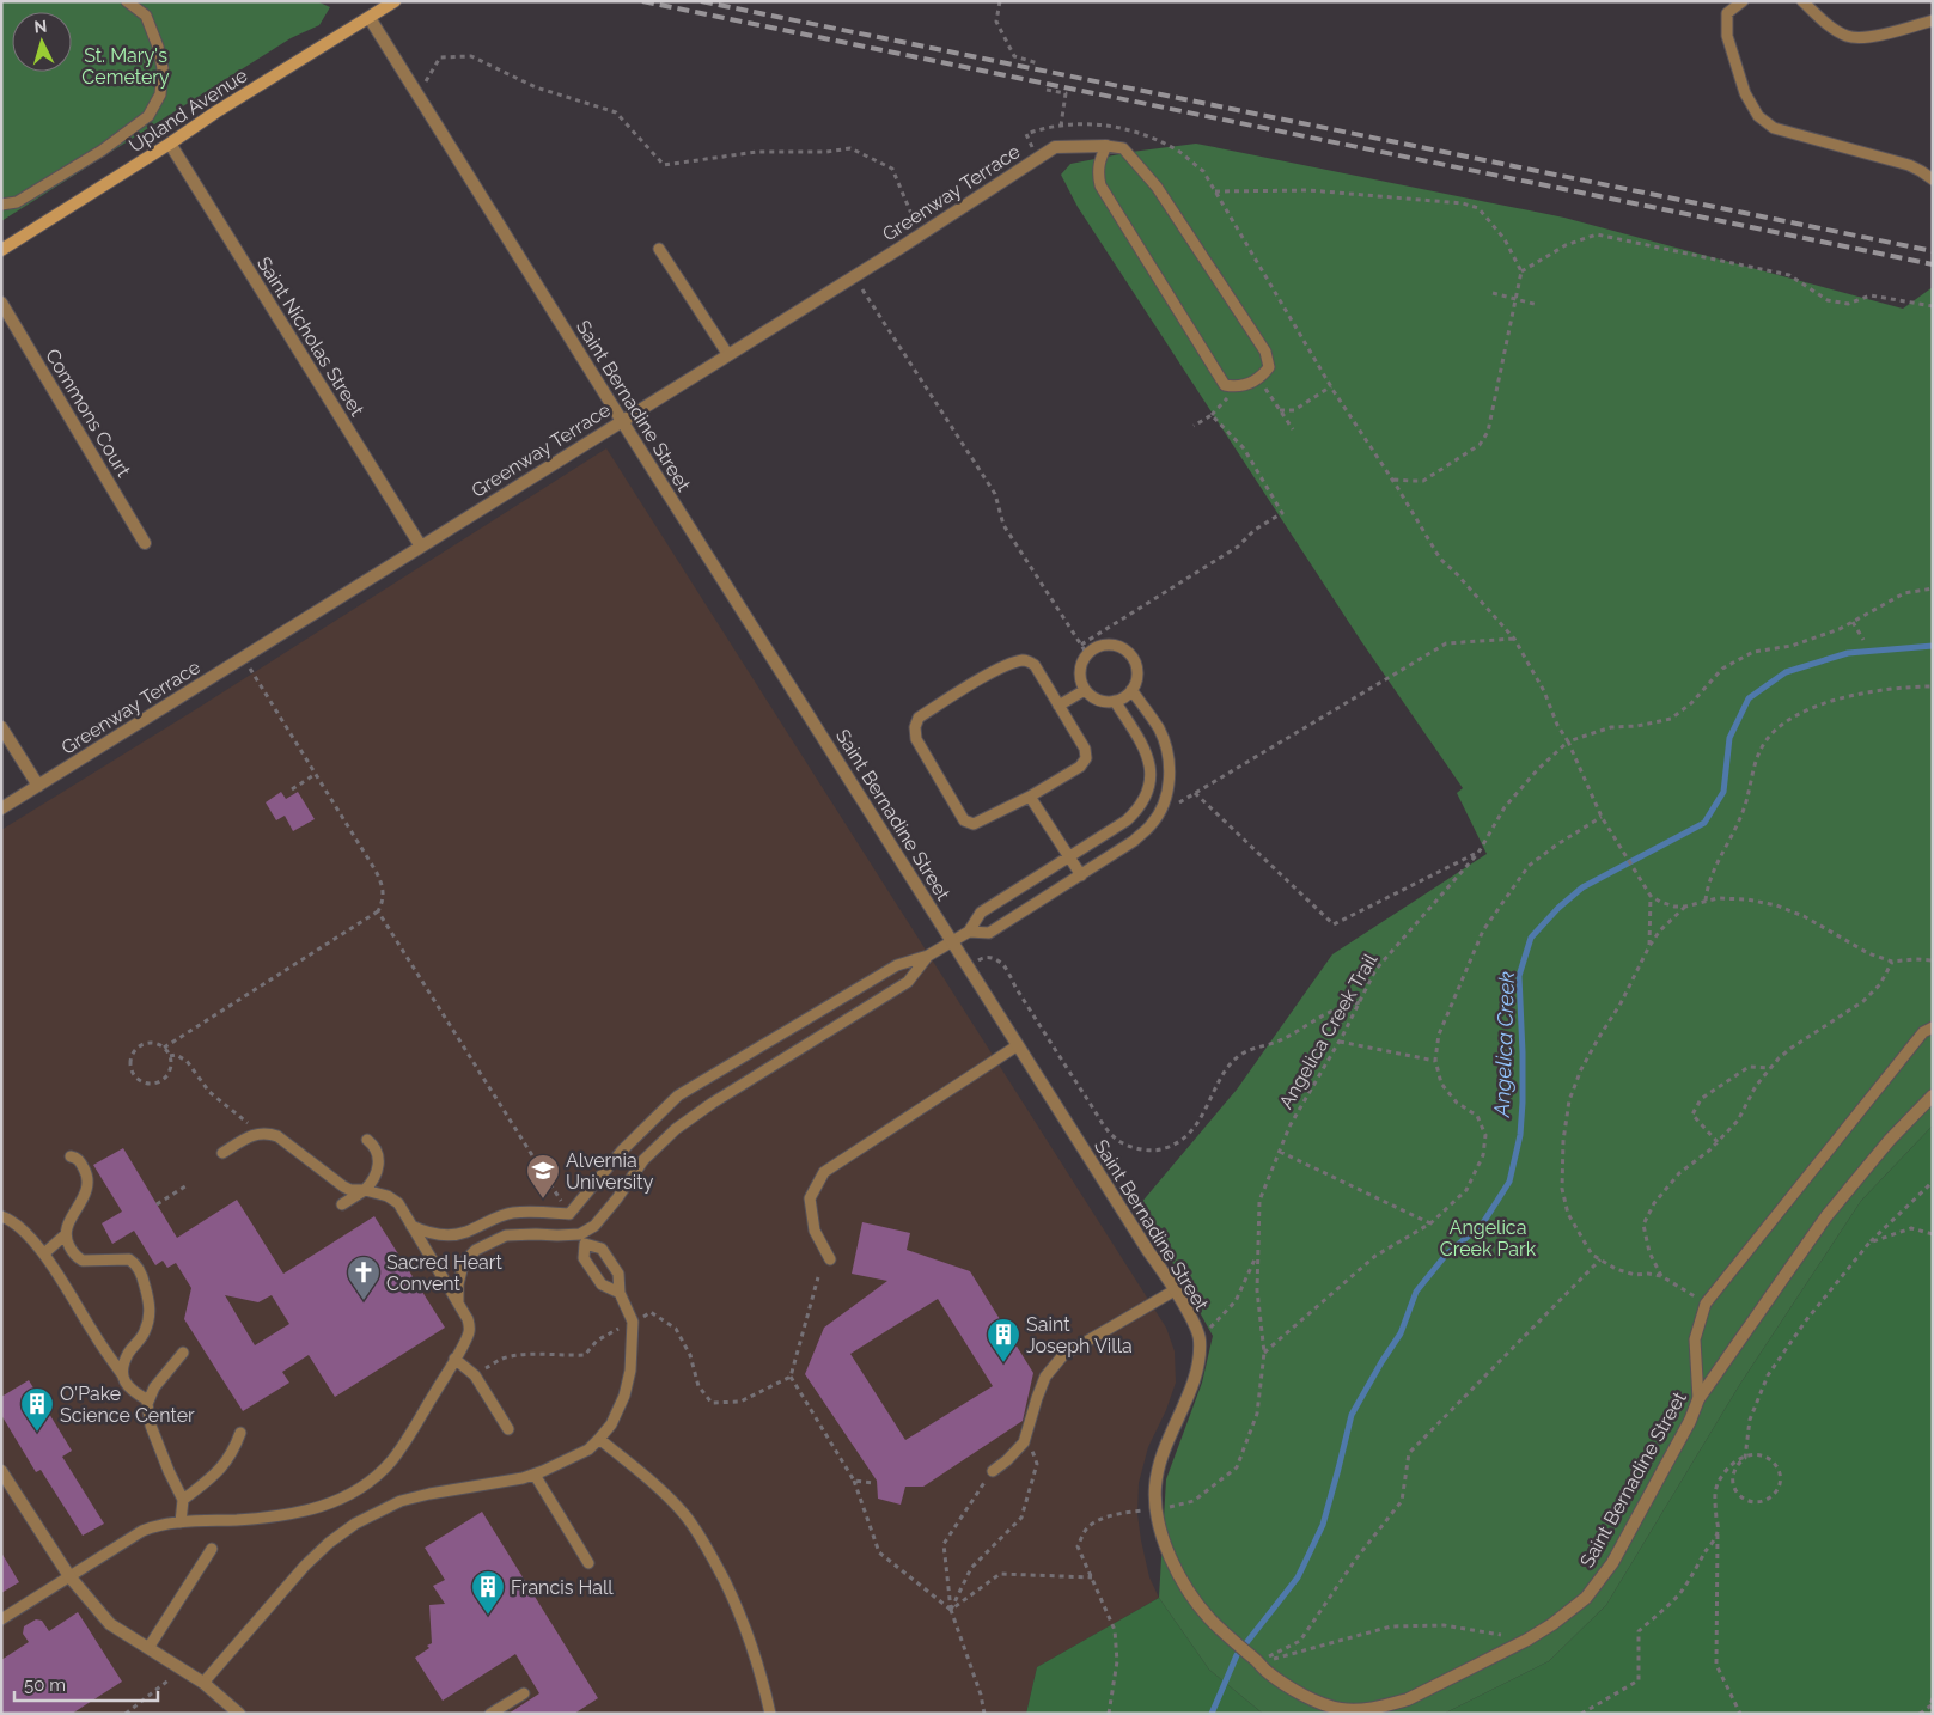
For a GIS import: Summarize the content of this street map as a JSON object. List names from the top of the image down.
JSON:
{
  "streets": {
    "street": [
      "Upland Avenue",
      "Greenway Terrace",
      "Saint Nicholas Street",
      "Saint Bernadine Street",
      "Commons Court"
    ],
    "path": ["Angelica Creek Trail"]
  },
  "crossings": [
    ["Upland Avenue", "Saint Nicholas Street"],
    ["Upland Avenue", "Saint Bernadine Street"],
    ["Greenway Terrace", "Saint Nicholas Street"],
    ["Greenway Terrace", "Saint Bernadine Street"],
    ["Saint Bernadine Street", "Angelica Creek Trail"]
  ],
  "water": ["Angelica Creek"],
  "parks": ["St. Mary's Cemetery", "Angelica Creek Park"],
  "places": {
    "school or university": ["Alvernia University"],
    "church": ["Sacred Heart Convent"],
    "building": ["Saint Joseph Villa", "O'Pake Science Center", "Francis Hall"]
  },
  "scale_bar": "50 m",
  "north": "top"
}
